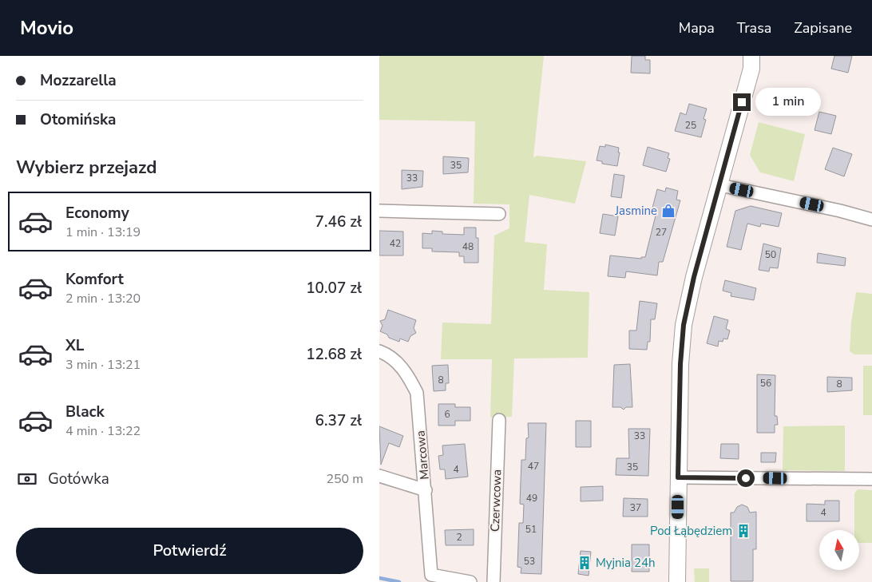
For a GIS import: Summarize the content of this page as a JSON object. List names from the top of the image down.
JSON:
{
  "streets": {
    "street": ["Marcowa", "Czerwcowa"]
  },
  "places": {
    "shop": ["Jasmine"],
    "building": ["Pod Łąbędziem", "Myjnia 24h"]
  },
  "house_numbers": [
    "25",
    "35",
    "33",
    "27",
    "42",
    "48",
    "50",
    "8",
    "56",
    "8",
    "6",
    "33",
    "47",
    "35",
    "4",
    "49",
    "37",
    "4",
    "51",
    "2",
    "53"
  ],
  "north": "top",
  "page": {
    "header": "Movio",
    "nav": ["Mapa", "Trasa", "Zapisane"],
    "banner": ["Mozzarella", "Otomińska"],
    "bubble": "1 min",
    "heading": "Wybierz przejazd",
    "list": [
      {
        "name": "Economy",
        "note": "1 min · 13:19",
        "value": "7.46 zł"
      },
      {
        "name": "Komfort",
        "note": "2 min · 13:20",
        "value": "10.07 zł"
      },
      {
        "name": "XL",
        "note": "3 min · 13:21",
        "value": "12.68 zł"
      },
      {
        "name": "Black",
        "note": "4 min · 13:22",
        "value": "6.37 zł"
      }
    ],
    "pay": ["Gotówka", "250 m"],
    "buttons": "Potwierdź"
  }
}
